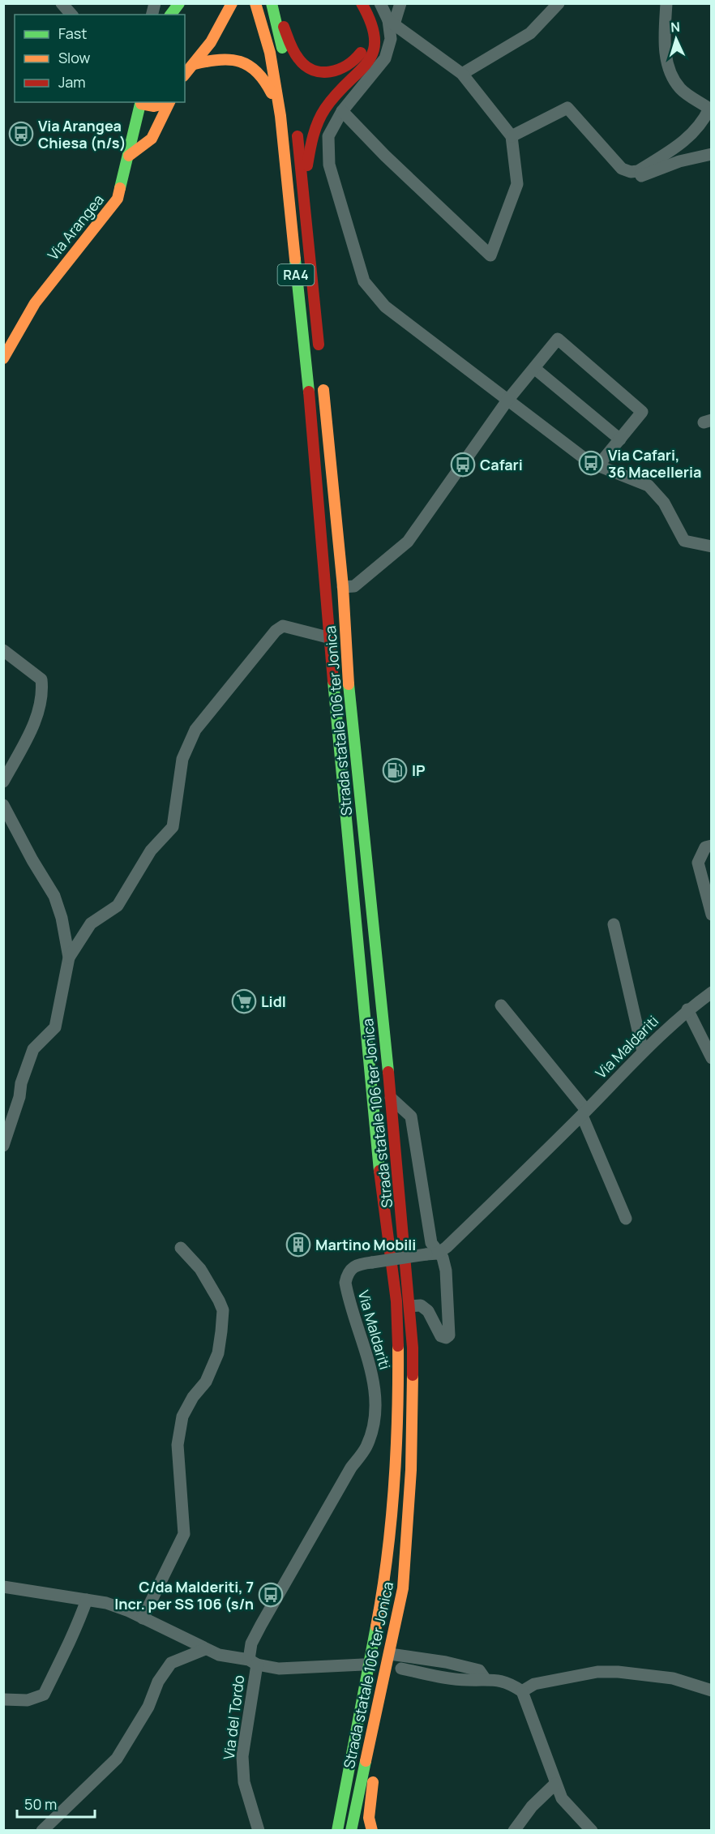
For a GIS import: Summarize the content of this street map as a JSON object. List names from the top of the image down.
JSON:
{
  "streets": {
    "main road": ["Via Arangea", "RA4", "Strada statale 106 ter Jonica"],
    "street": ["Via Maldariti", "Via del Tordo"]
  },
  "crossings": [
    ["RA4", "Strada statale 106 ter Jonica"],
    ["Via Maldariti", "Via del Tordo"]
  ],
  "places": {
    "bus stop": [
      "Via Arangea Chiesa (n/s)",
      "Via Cafari, 36 Macelleria",
      "Cafari",
      "C/da Malderiti, 7 Incr. per SS 106 (s/n"
    ],
    "fuel station": ["IP"],
    "supermarket": ["Lidl"],
    "building": ["Martino Mobili"]
  },
  "legend": ["Fast", "Slow", "Jam"],
  "scale_bar": "50 m",
  "north": "top"
}
